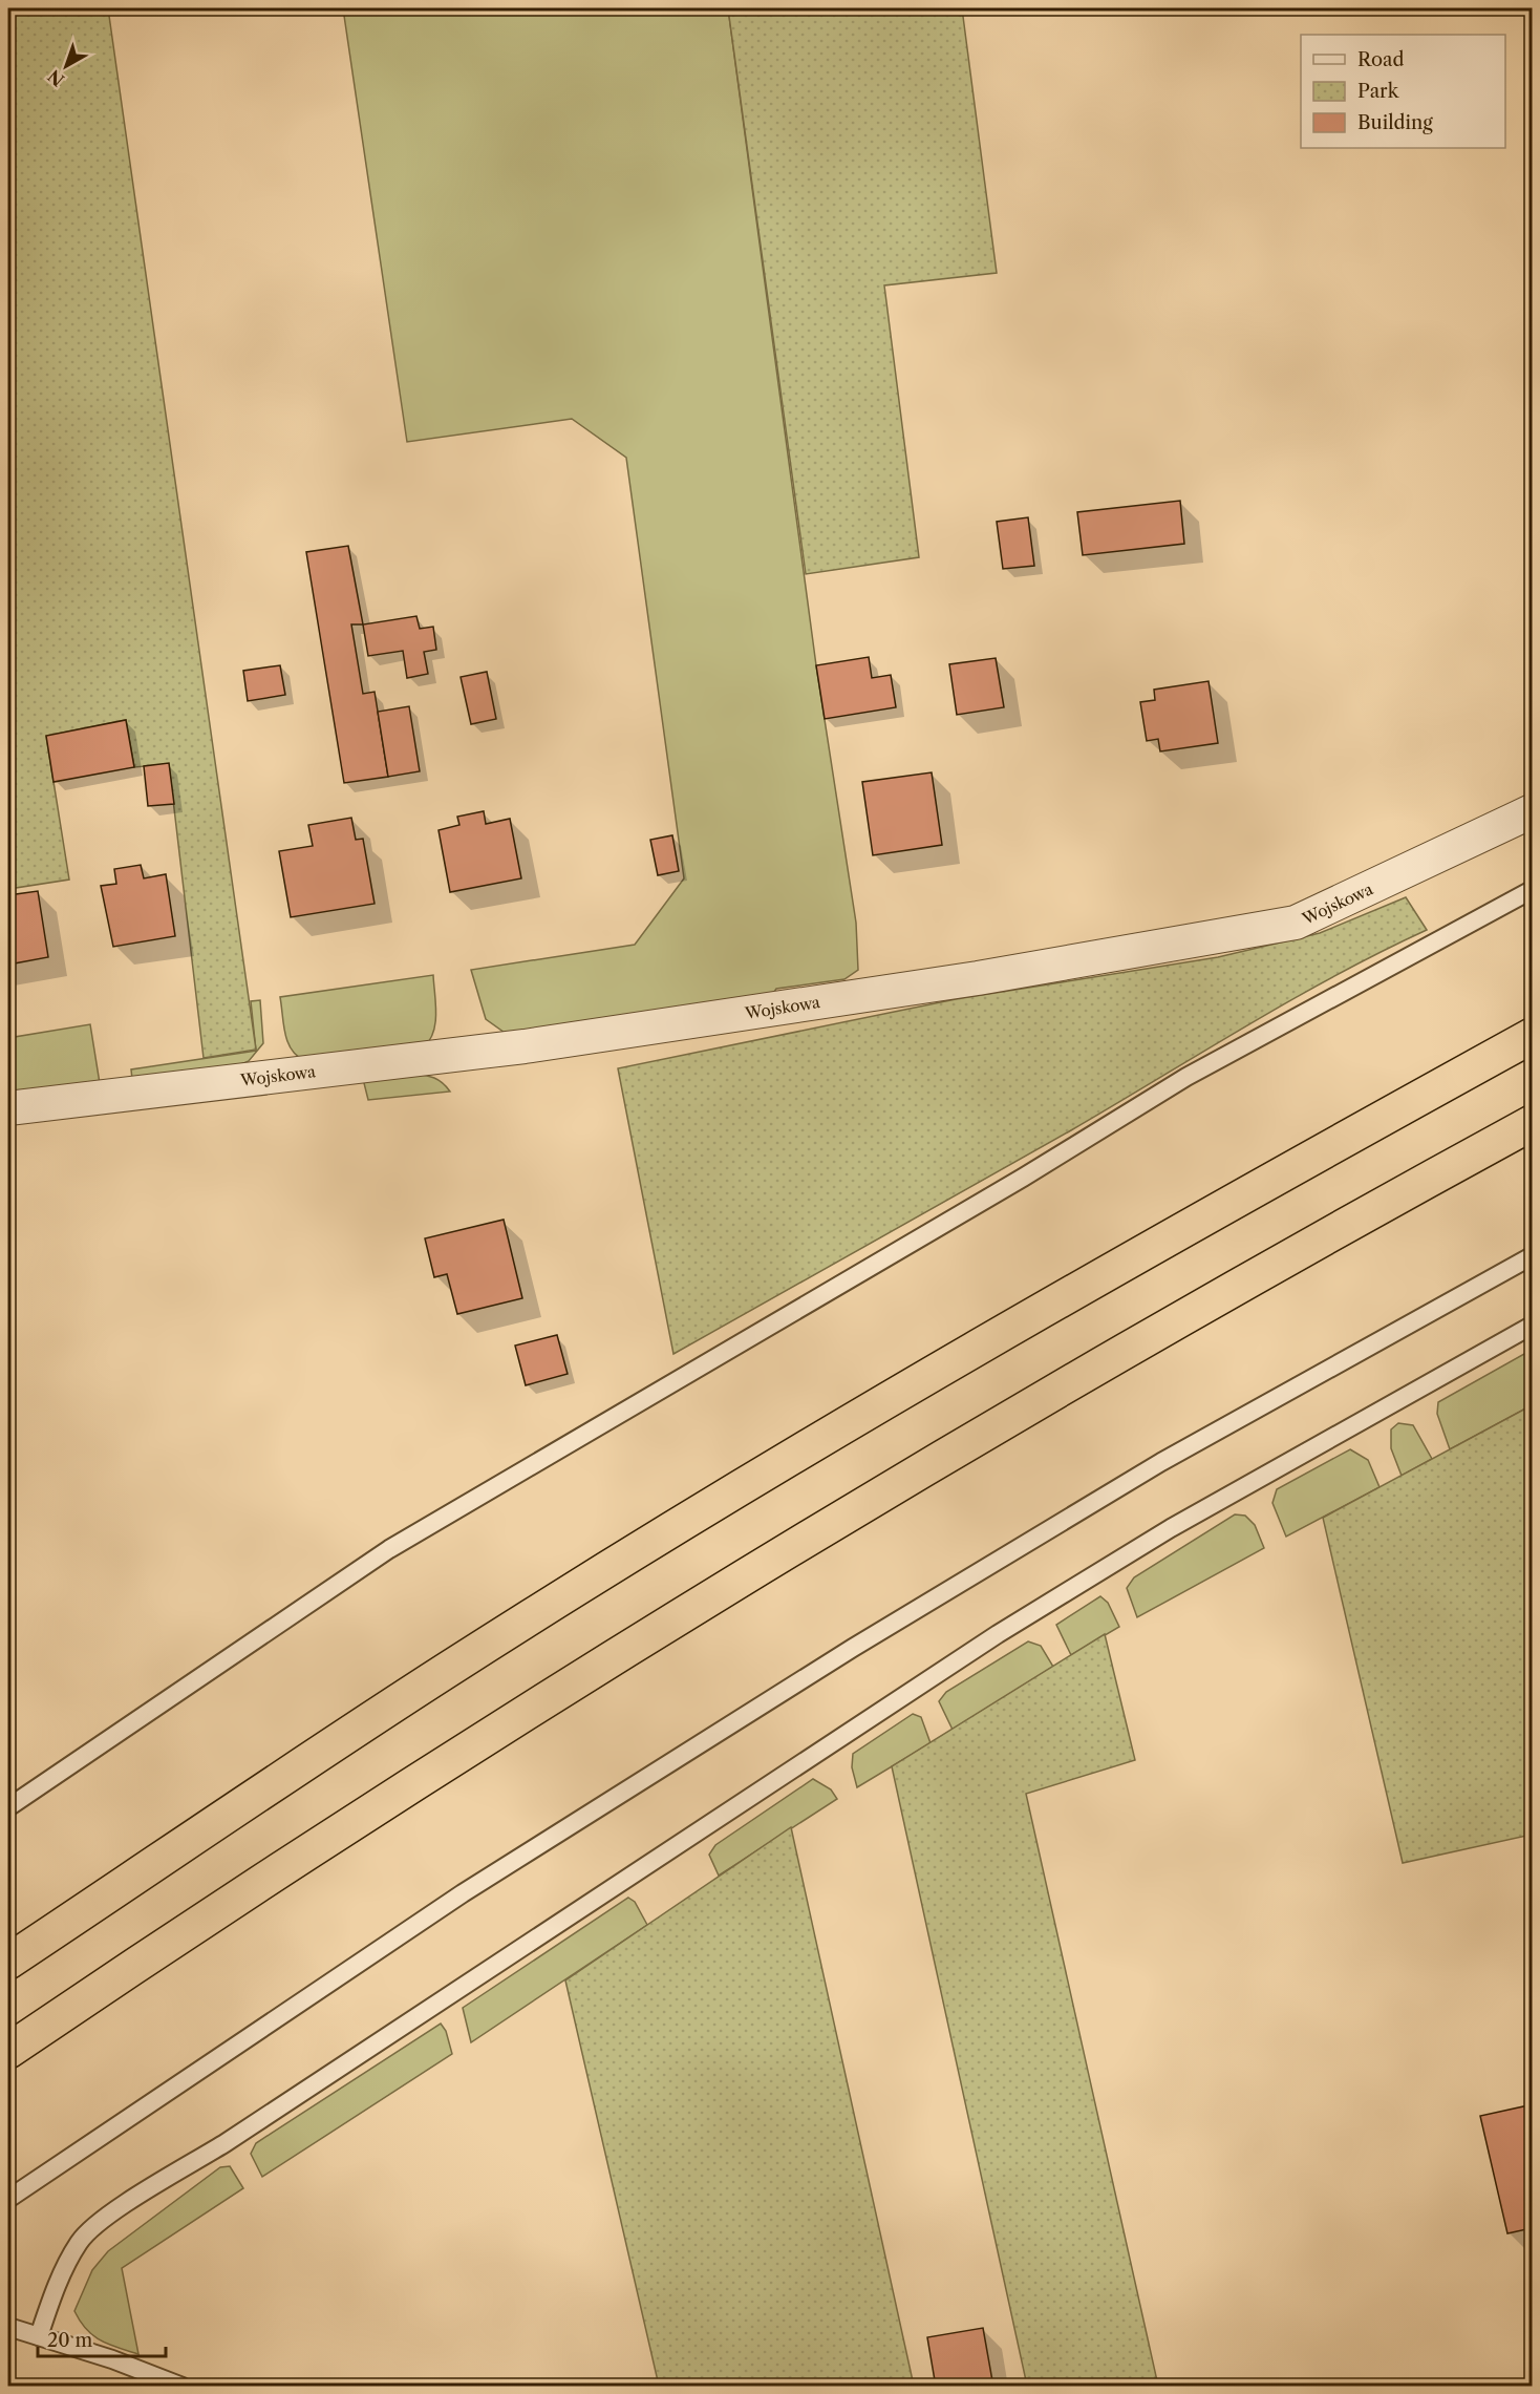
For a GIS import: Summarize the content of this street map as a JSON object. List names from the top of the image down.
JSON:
{
  "streets": {
    "street": ["Wojskowa"]
  },
  "legend": ["Road", "Park", "Building"],
  "scale_bar": "20 m",
  "north": "bottom left"
}
